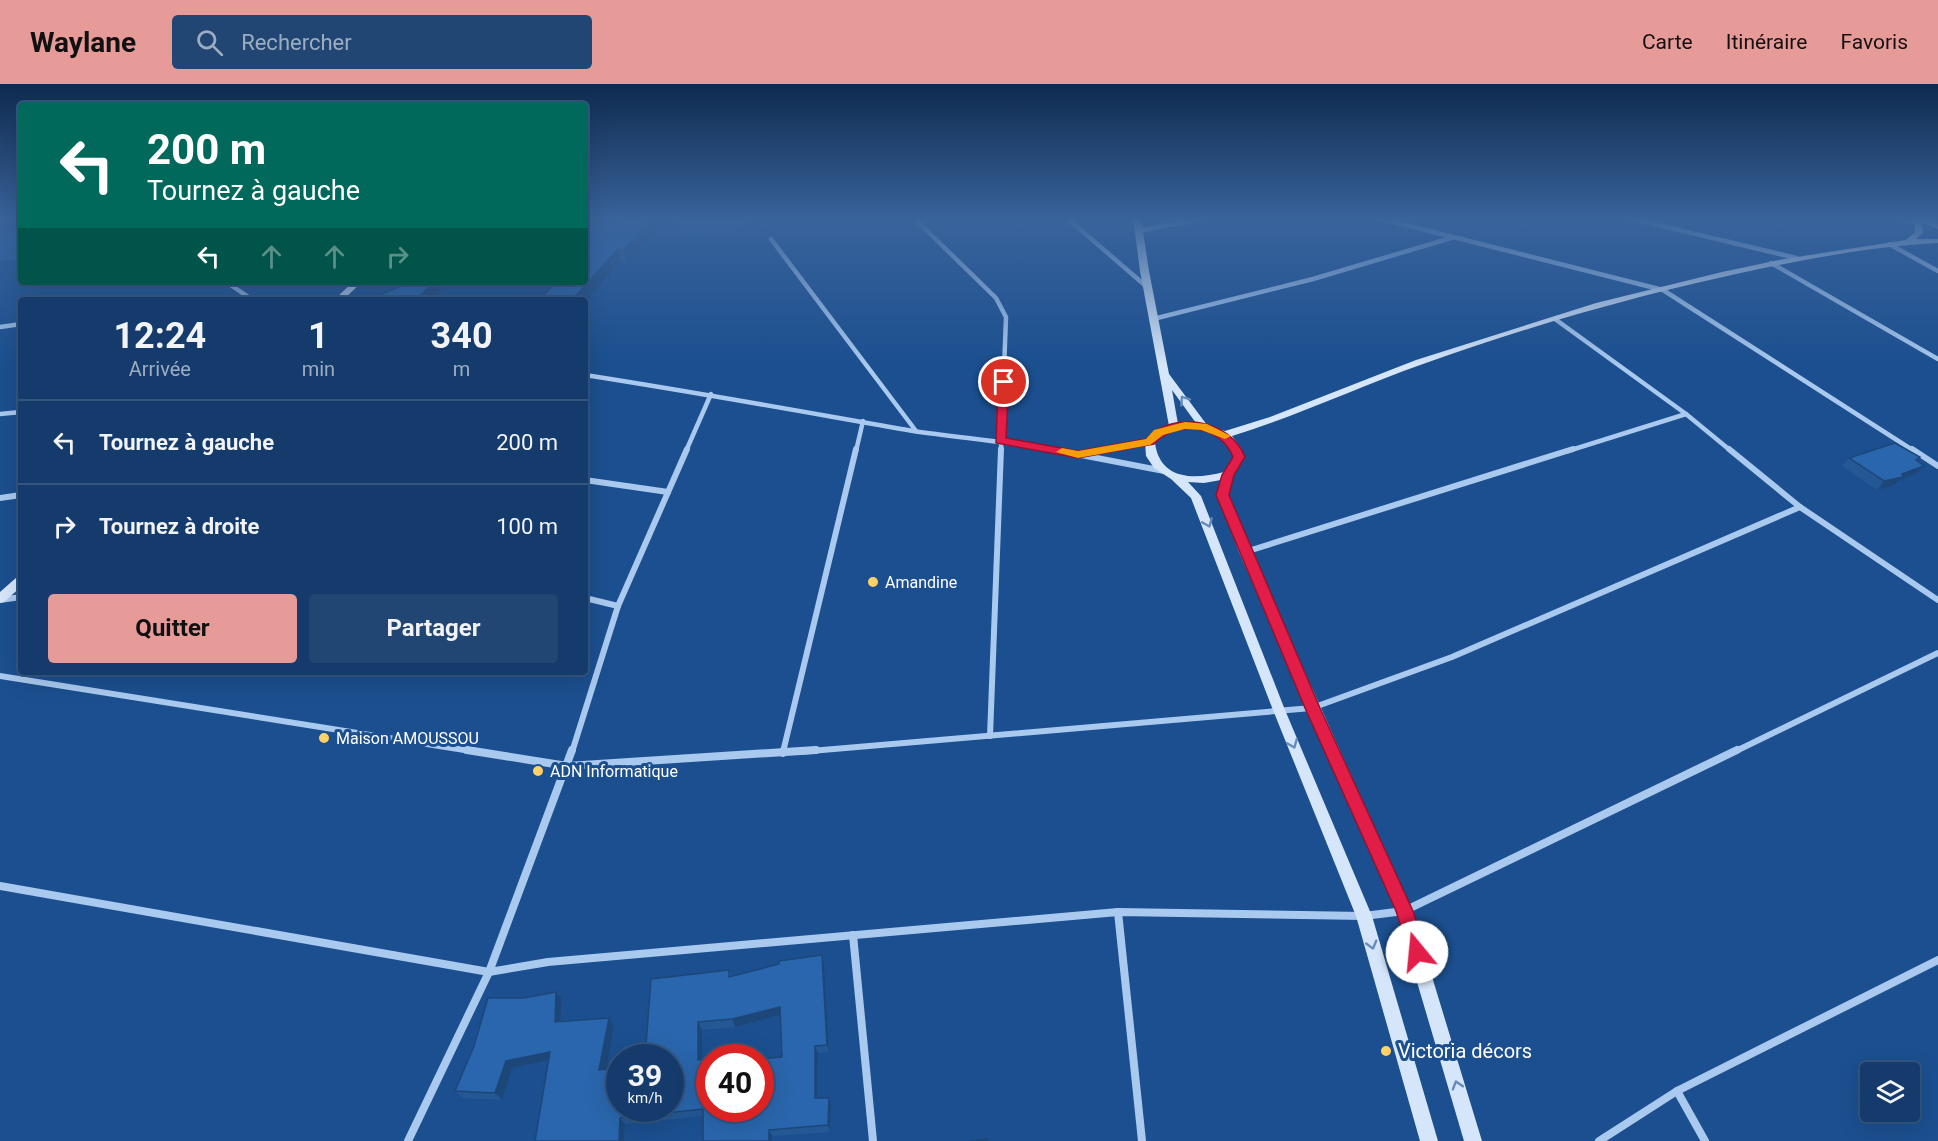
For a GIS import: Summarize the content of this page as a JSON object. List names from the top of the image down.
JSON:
{
  "places": [
    "Amandine",
    "Maison AMOUSSOU",
    "ADN Informatique",
    "Victoria décors"
  ],
  "page": {
    "header": "Waylane",
    "search": "Rechercher",
    "nav": ["Carte", "Itinéraire", "Favoris"],
    "turn": ["200 m", "Tournez à gauche"],
    "eta": [
      "12:24",
      "Arrivée",
      "1",
      "min",
      "340",
      "m"
    ],
    "list": [
      {
        "name": "Tournez à gauche",
        "value": "200 m"
      },
      {
        "name": "Tournez à droite",
        "value": "100 m"
      }
    ],
    "buttons": ["Quitter", "Partager"],
    "speed": "39 km/h",
    "limit": "40"
  }
}
